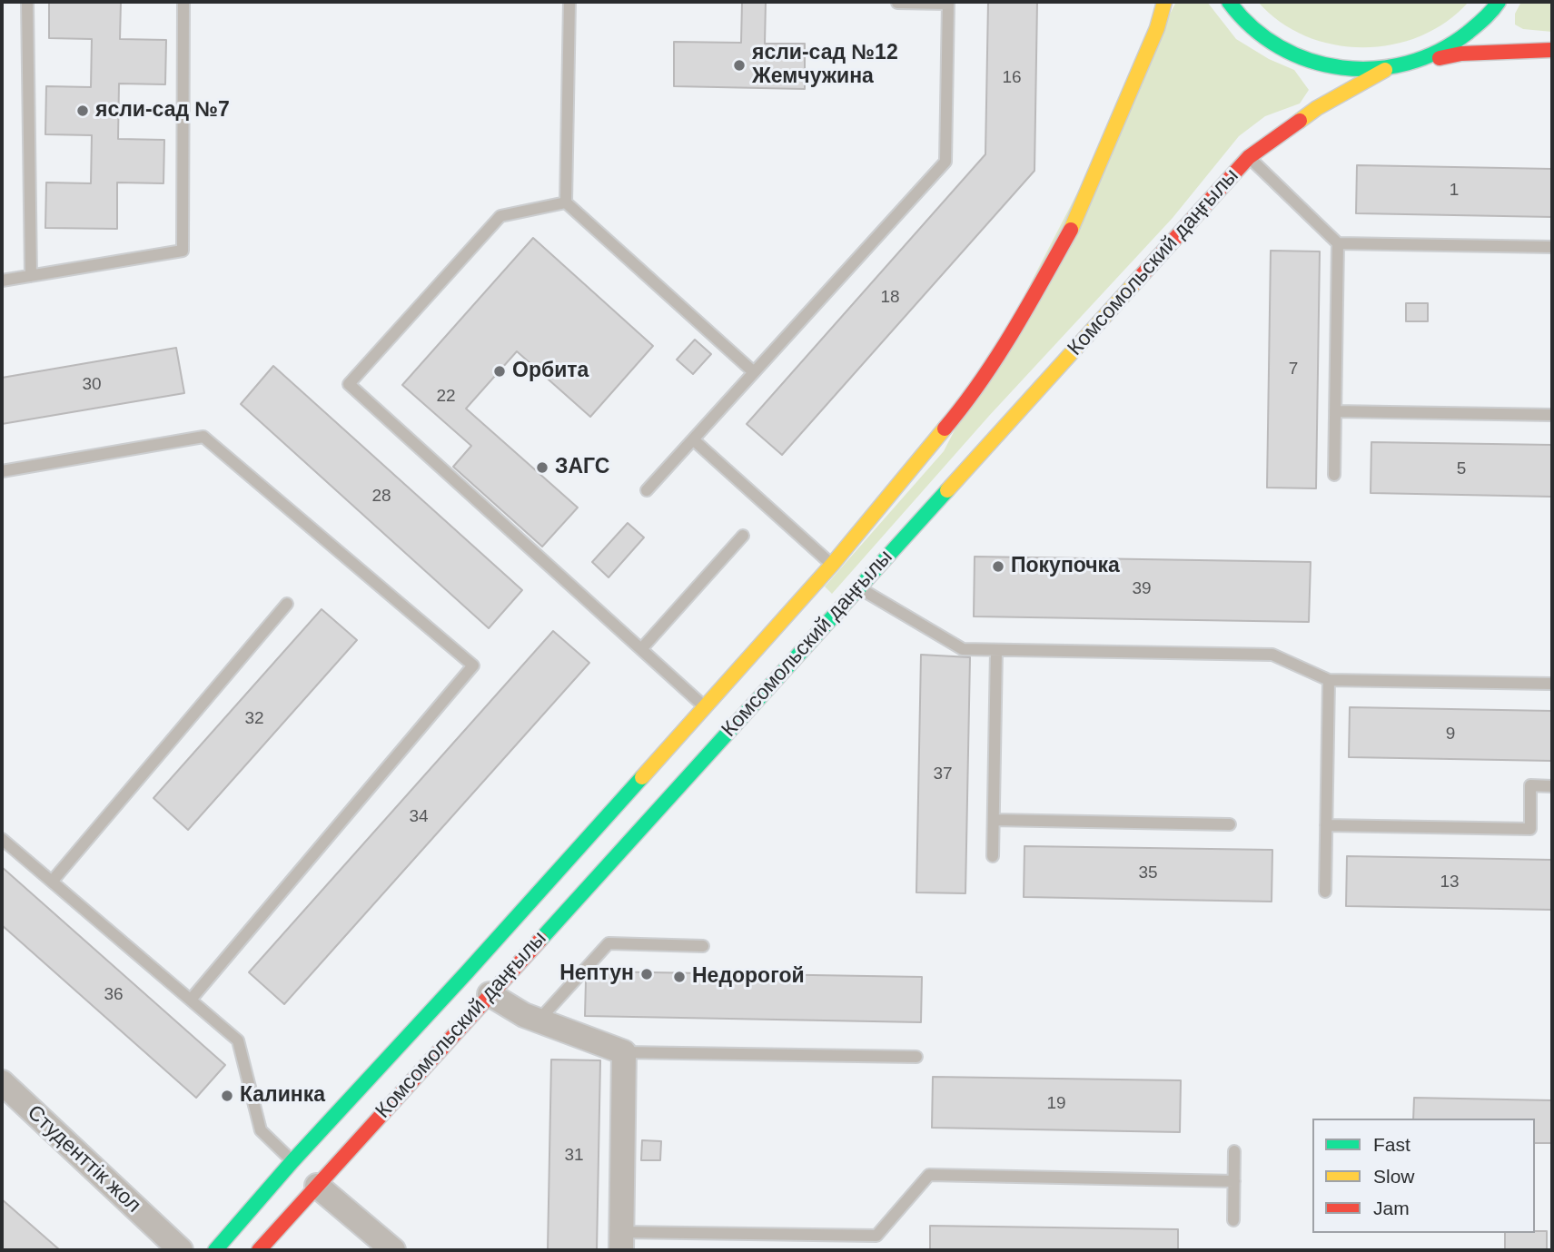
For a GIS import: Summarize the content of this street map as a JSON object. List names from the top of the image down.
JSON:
{
  "streets": {
    "street": ["Комсомольский даңғылы", "Студенттік жол"]
  },
  "places": [
    "ясли-сад №12 Жемчужина",
    "ясли-сад №7",
    "Орбита",
    "ЗАГС",
    "Покупочка",
    "Нептун",
    "Недорогой",
    "Калинка"
  ],
  "house_numbers": [
    "16",
    "1",
    "18",
    "7",
    "30",
    "22",
    "5",
    "28",
    "39",
    "32",
    "9",
    "37",
    "34",
    "35",
    "13",
    "36",
    "19",
    "31"
  ],
  "legend": ["Fast", "Slow", "Jam"]
}
